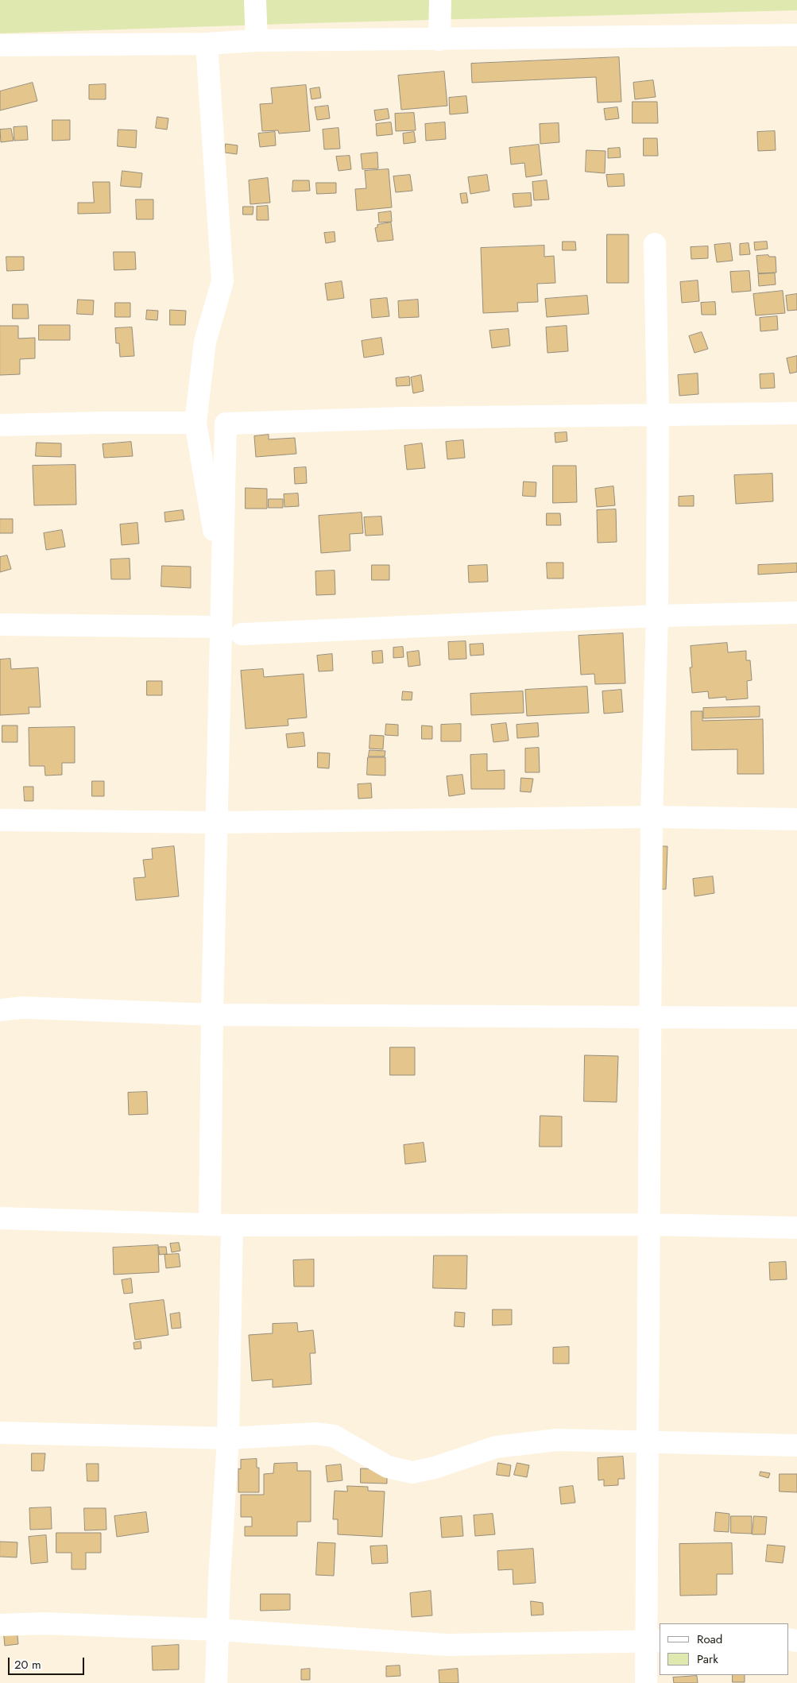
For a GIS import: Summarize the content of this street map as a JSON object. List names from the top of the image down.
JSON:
{
  "legend": ["Road", "Park"],
  "scale_bar": "20 m"
}
